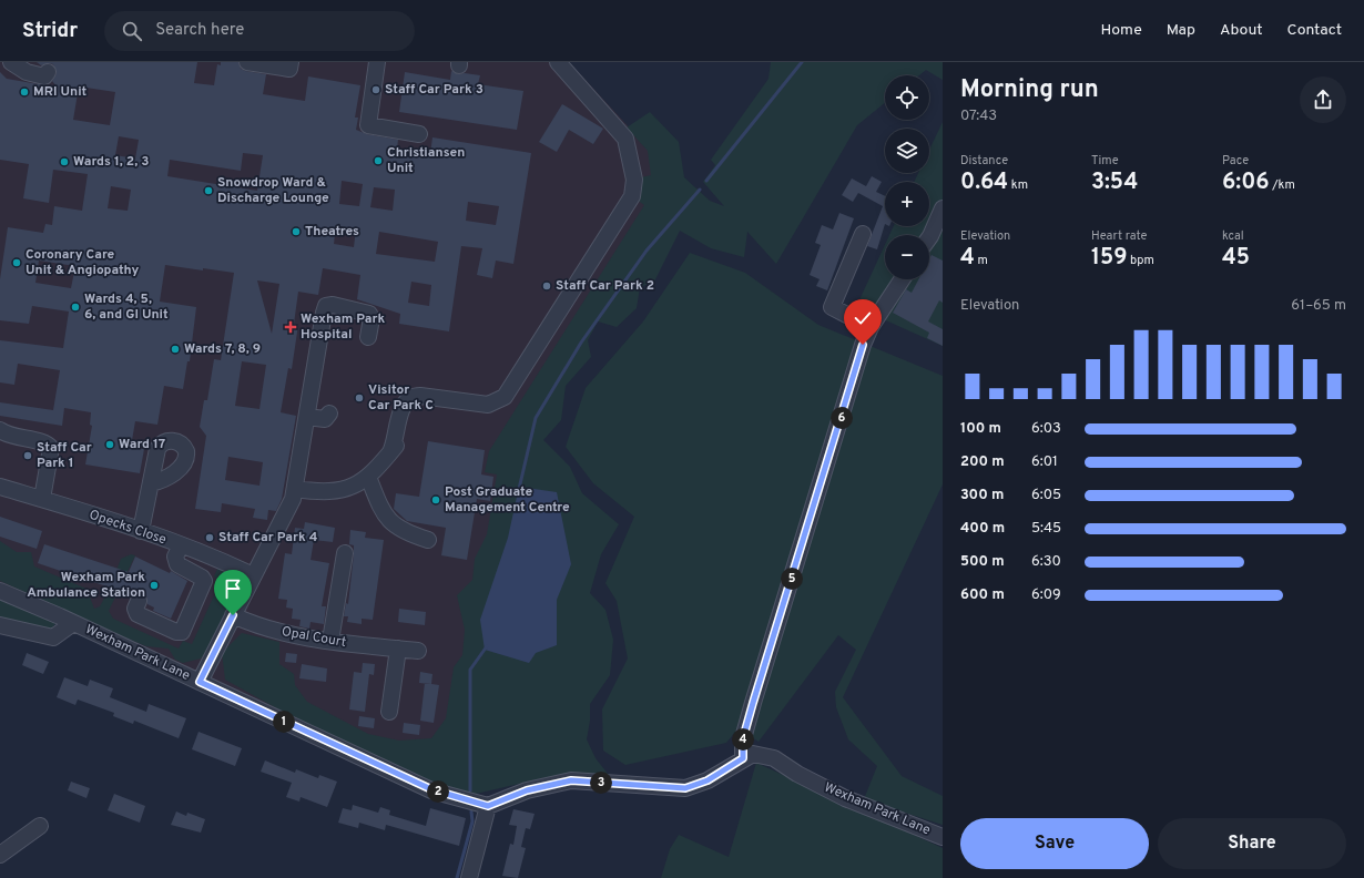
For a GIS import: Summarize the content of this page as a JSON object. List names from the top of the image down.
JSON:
{
  "streets": {
    "street": ["Opecks Close", "Opal Court", "Wexham Park Lane"]
  },
  "places": {
    "other": [
      "Staff Car Park 3",
      "MRI Unit",
      "Christiansen Unit",
      "Wards 1, 2, 3",
      "Snowdrop Ward & Discharge Lounge",
      "Theatres",
      "Coronary Care Unit & Angiopathy",
      "Staff Car Park 2",
      "Wards 4, 5, 6, and GI Unit",
      "Wards 7, 8, 9",
      "Visitor Car Park C",
      "Ward 17",
      "Staff Car Park 1",
      "Post Graduate Management Centre",
      "Staff Car Park 4",
      "Wexham Park Ambulance Station"
    ],
    "health": ["Wexham Park Hospital"]
  },
  "page": {
    "header": "Stridr",
    "search": "Search here",
    "nav": [
      "Home",
      "Map",
      "About",
      "Contact"
    ],
    "heading": ["Morning run", "07:43"],
    "map_buttons": ["+", "−"],
    "stats": [
      ["Distance", "0.64 km"],
      ["Time", "3:54"],
      ["Pace", "6:06 /km"],
      ["Elevation", "4 m"],
      ["Heart rate", "159 bpm"],
      ["kcal", "45"]
    ],
    "chart": ["Elevation", "61–65 m"],
    "pins": [
      "6",
      "5",
      "1",
      "4",
      "3",
      "2"
    ],
    "list": [
      {
        "name": "100 m",
        "note": "6:03"
      },
      {
        "name": "200 m",
        "note": "6:01"
      },
      {
        "name": "300 m",
        "note": "6:05"
      },
      {
        "name": "400 m",
        "note": "5:45"
      },
      {
        "name": "500 m",
        "note": "6:30"
      },
      {
        "name": "600 m",
        "note": "6:09"
      }
    ],
    "buttons": ["Save", "Share"]
  }
}
